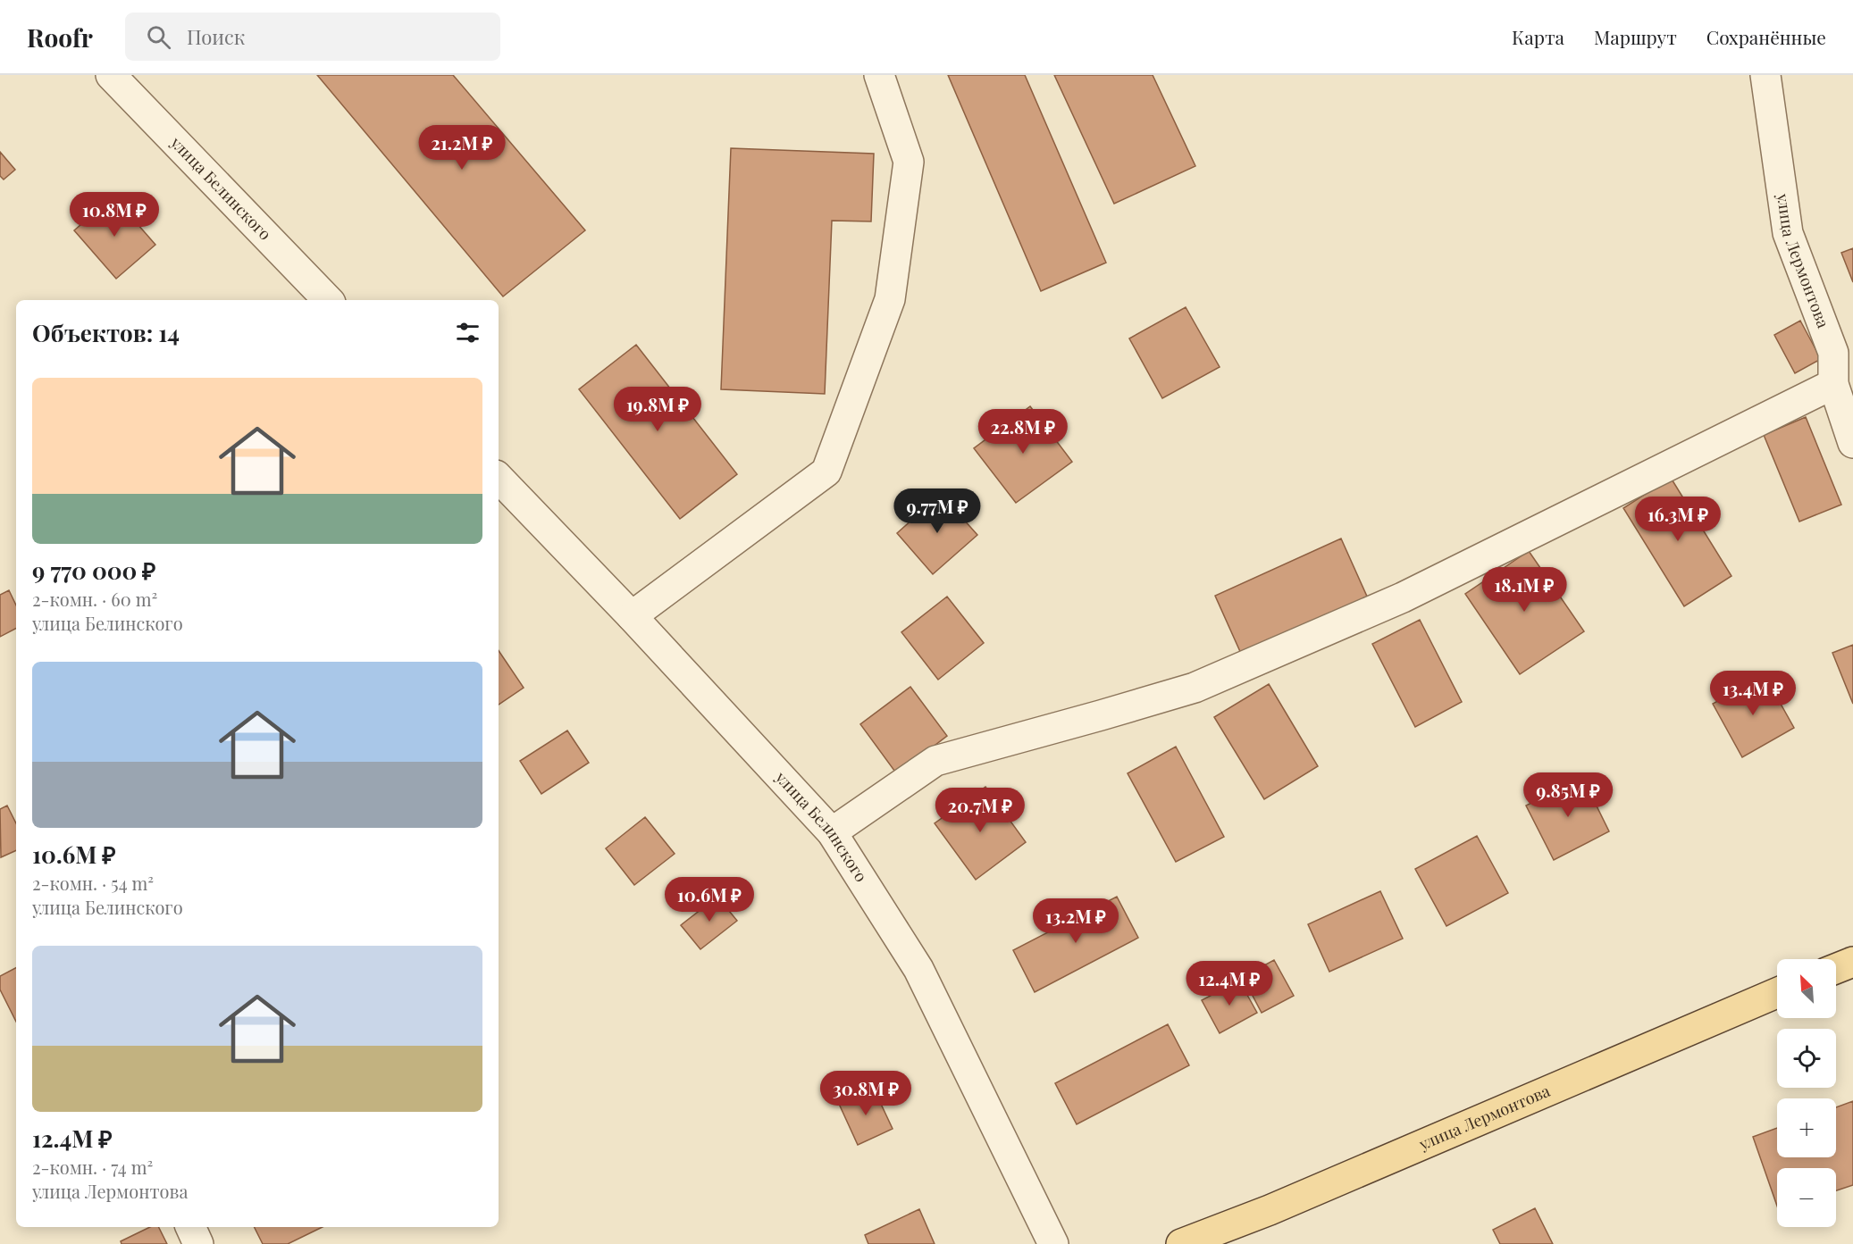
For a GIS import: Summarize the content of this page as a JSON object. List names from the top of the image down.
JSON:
{
  "streets": {
    "main road": ["улица Лермонтова"],
    "street": ["улица Белинского"]
  },
  "north": "top left",
  "page": {
    "header": "Roofr",
    "search": "Поиск",
    "nav": ["Карта", "Маршрут", "Сохранённые"],
    "price": [
      "21.2M ₽",
      "10.8M ₽",
      "19.8M ₽",
      "22.8M ₽",
      "9.77M ₽",
      "16.3M ₽",
      "18.1M ₽",
      "13.4M ₽",
      "9.85M ₽",
      "20.7M ₽",
      "10.6M ₽",
      "13.2M ₽",
      "12.4M ₽",
      "30.8M ₽"
    ],
    "heading": "Объектов: 14",
    "list": [
      {
        "name": "9 770 000 ₽",
        "note": "2-комн. · 60 m² · улица Белинского"
      },
      {
        "name": "10.6M ₽",
        "note": "2-комн. · 54 m² · улица Белинского"
      },
      {
        "name": "12.4M ₽",
        "note": "2-комн. · 74 m² · улица Лермонтова"
      }
    ],
    "map_buttons": ["+", "−"]
  }
}
